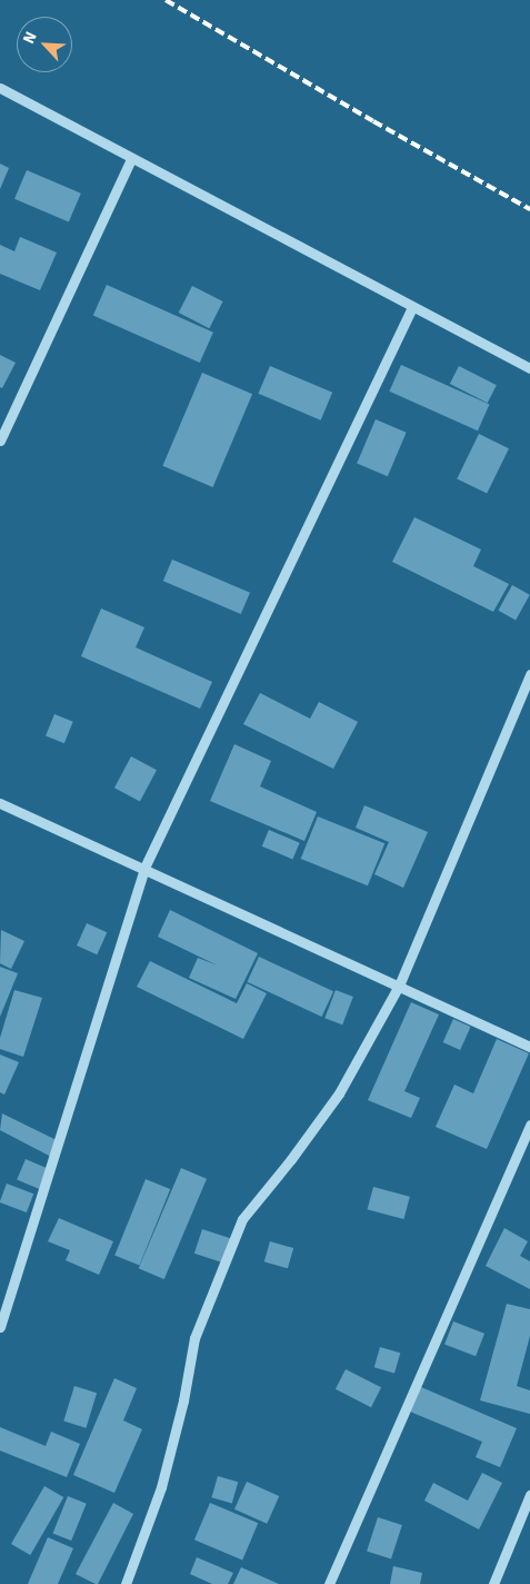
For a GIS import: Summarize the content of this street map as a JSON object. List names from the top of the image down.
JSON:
{
  "north": "top left"
}
